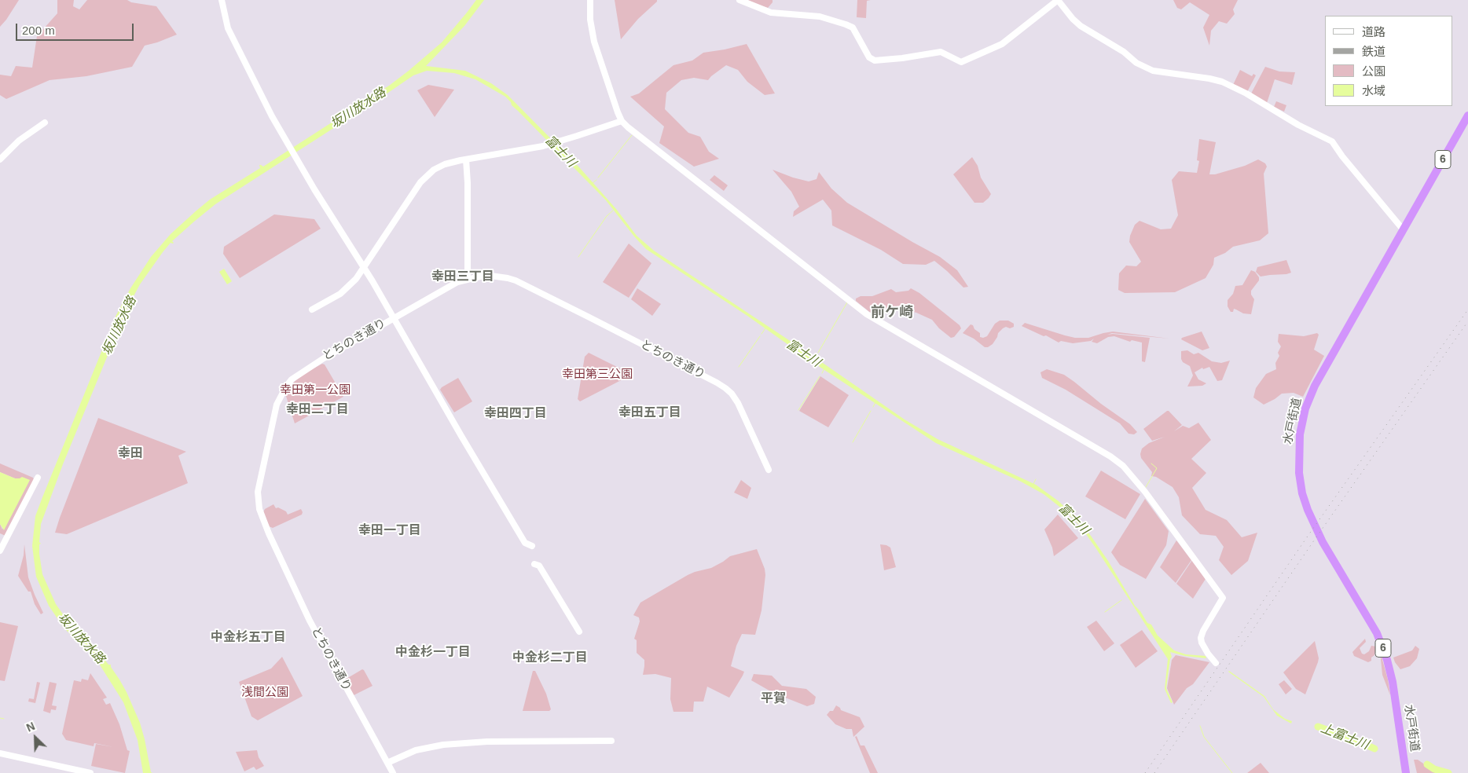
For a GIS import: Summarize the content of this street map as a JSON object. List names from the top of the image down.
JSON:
{
  "streets": {
    "highway": ["6", "水戸街道"],
    "street": ["とちのき通り"]
  },
  "districts": [
    "幸田三丁目",
    "前ケ崎",
    "幸田二丁目",
    "幸田五丁目",
    "幸田四丁目",
    "幸田",
    "幸田一丁目",
    "中金杉五丁目",
    "中金杉一丁目",
    "中金杉二丁目",
    "平賀"
  ],
  "water": ["坂川放水路", "富士川", "上富士川"],
  "parks": ["幸田第三公園", "幸田第一公園", "浅間公園"],
  "legend": [
    "道路",
    "鉄道",
    "公園",
    "水域"
  ],
  "scale_bar": "200 m",
  "north": "top left"
}
